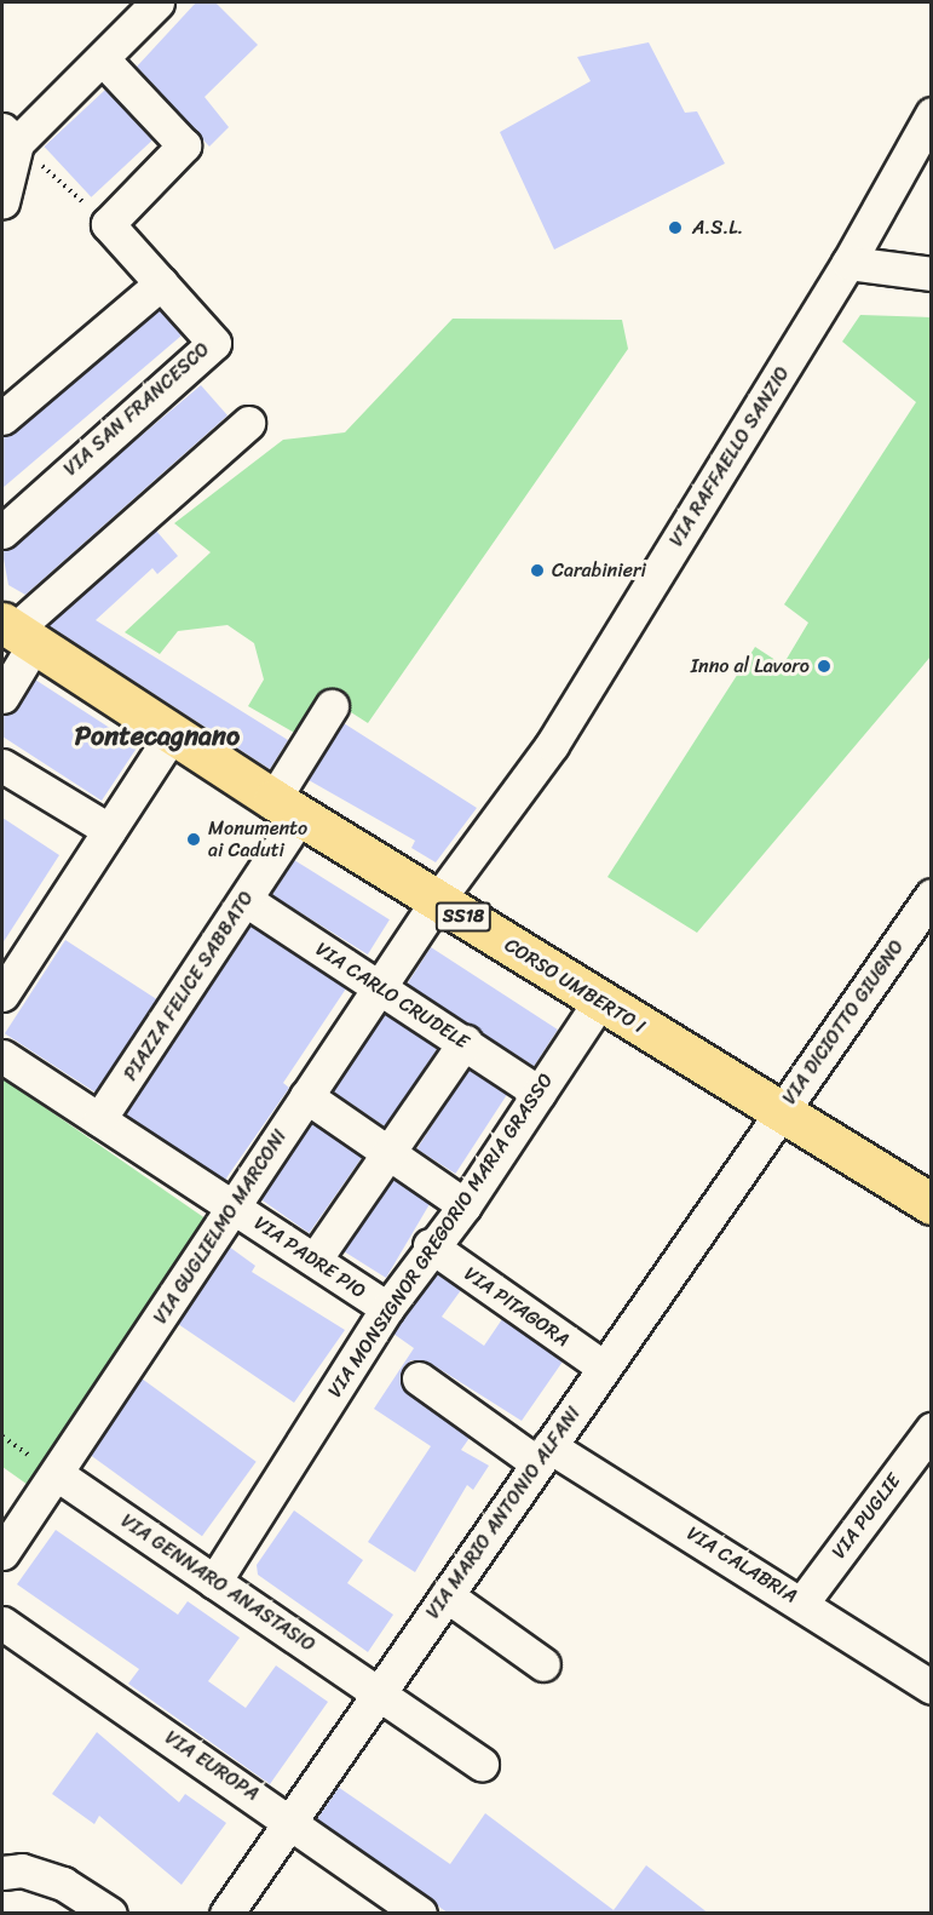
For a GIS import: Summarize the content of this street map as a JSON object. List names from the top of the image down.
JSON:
{
  "streets": {
    "main road": ["SS18", "CORSO UMBERTO I"],
    "street": [
      "VIA SAN FRANCESCO",
      "VIA RAFFAELLO SANZIO",
      "PIAZZA FELICE SABBATO",
      "VIA CARLO CRUDELE",
      "VIA DICIOTTO GIUGNO",
      "VIA GUGLIELMO MARCONI",
      "VIA MONSIGNOR GREGORIO MARIA GRASSO",
      "VIA PADRE PIO",
      "VIA PITAGORA",
      "VIA MARIO ANTONIO ALFANI",
      "VIA PUGLIE",
      "VIA CALABRIA",
      "VIA GENNARO ANASTASIO",
      "VIA EUROPA"
    ]
  },
  "crossings": [
    ["VIA RAFFAELLO SANZIO", "CORSO UMBERTO I"],
    ["VIA RAFFAELLO SANZIO", "VIA GUGLIELMO MARCONI"],
    ["PIAZZA FELICE SABBATO", "CORSO UMBERTO I"],
    ["PIAZZA FELICE SABBATO", "VIA CARLO CRUDELE"],
    ["CORSO UMBERTO I", "VIA DICIOTTO GIUGNO"],
    ["CORSO UMBERTO I", "VIA GUGLIELMO MARCONI"],
    ["CORSO UMBERTO I", "VIA MONSIGNOR GREGORIO MARIA GRASSO"],
    ["CORSO UMBERTO I", "VIA MARIO ANTONIO ALFANI"],
    ["VIA CARLO CRUDELE", "VIA GUGLIELMO MARCONI"],
    ["VIA CARLO CRUDELE", "VIA MONSIGNOR GREGORIO MARIA GRASSO"],
    ["VIA DICIOTTO GIUGNO", "VIA MARIO ANTONIO ALFANI"],
    ["VIA GUGLIELMO MARCONI", "VIA PADRE PIO"],
    ["VIA GUGLIELMO MARCONI", "VIA GENNARO ANASTASIO"],
    ["VIA MONSIGNOR GREGORIO MARIA GRASSO", "VIA PADRE PIO"],
    ["VIA MONSIGNOR GREGORIO MARIA GRASSO", "VIA PITAGORA"],
    ["VIA MONSIGNOR GREGORIO MARIA GRASSO", "VIA GENNARO ANASTASIO"],
    ["VIA PITAGORA", "VIA MARIO ANTONIO ALFANI"],
    ["VIA MARIO ANTONIO ALFANI", "VIA CALABRIA"],
    ["VIA MARIO ANTONIO ALFANI", "VIA GENNARO ANASTASIO"],
    ["VIA MARIO ANTONIO ALFANI", "VIA EUROPA"],
    ["VIA PUGLIE", "VIA CALABRIA"]
  ],
  "districts": ["Pontecagnano"],
  "places": [
    "A.S.L.",
    "Carabinieri",
    "Inno al Lavoro",
    "Monumento ai Caduti"
  ]
}
